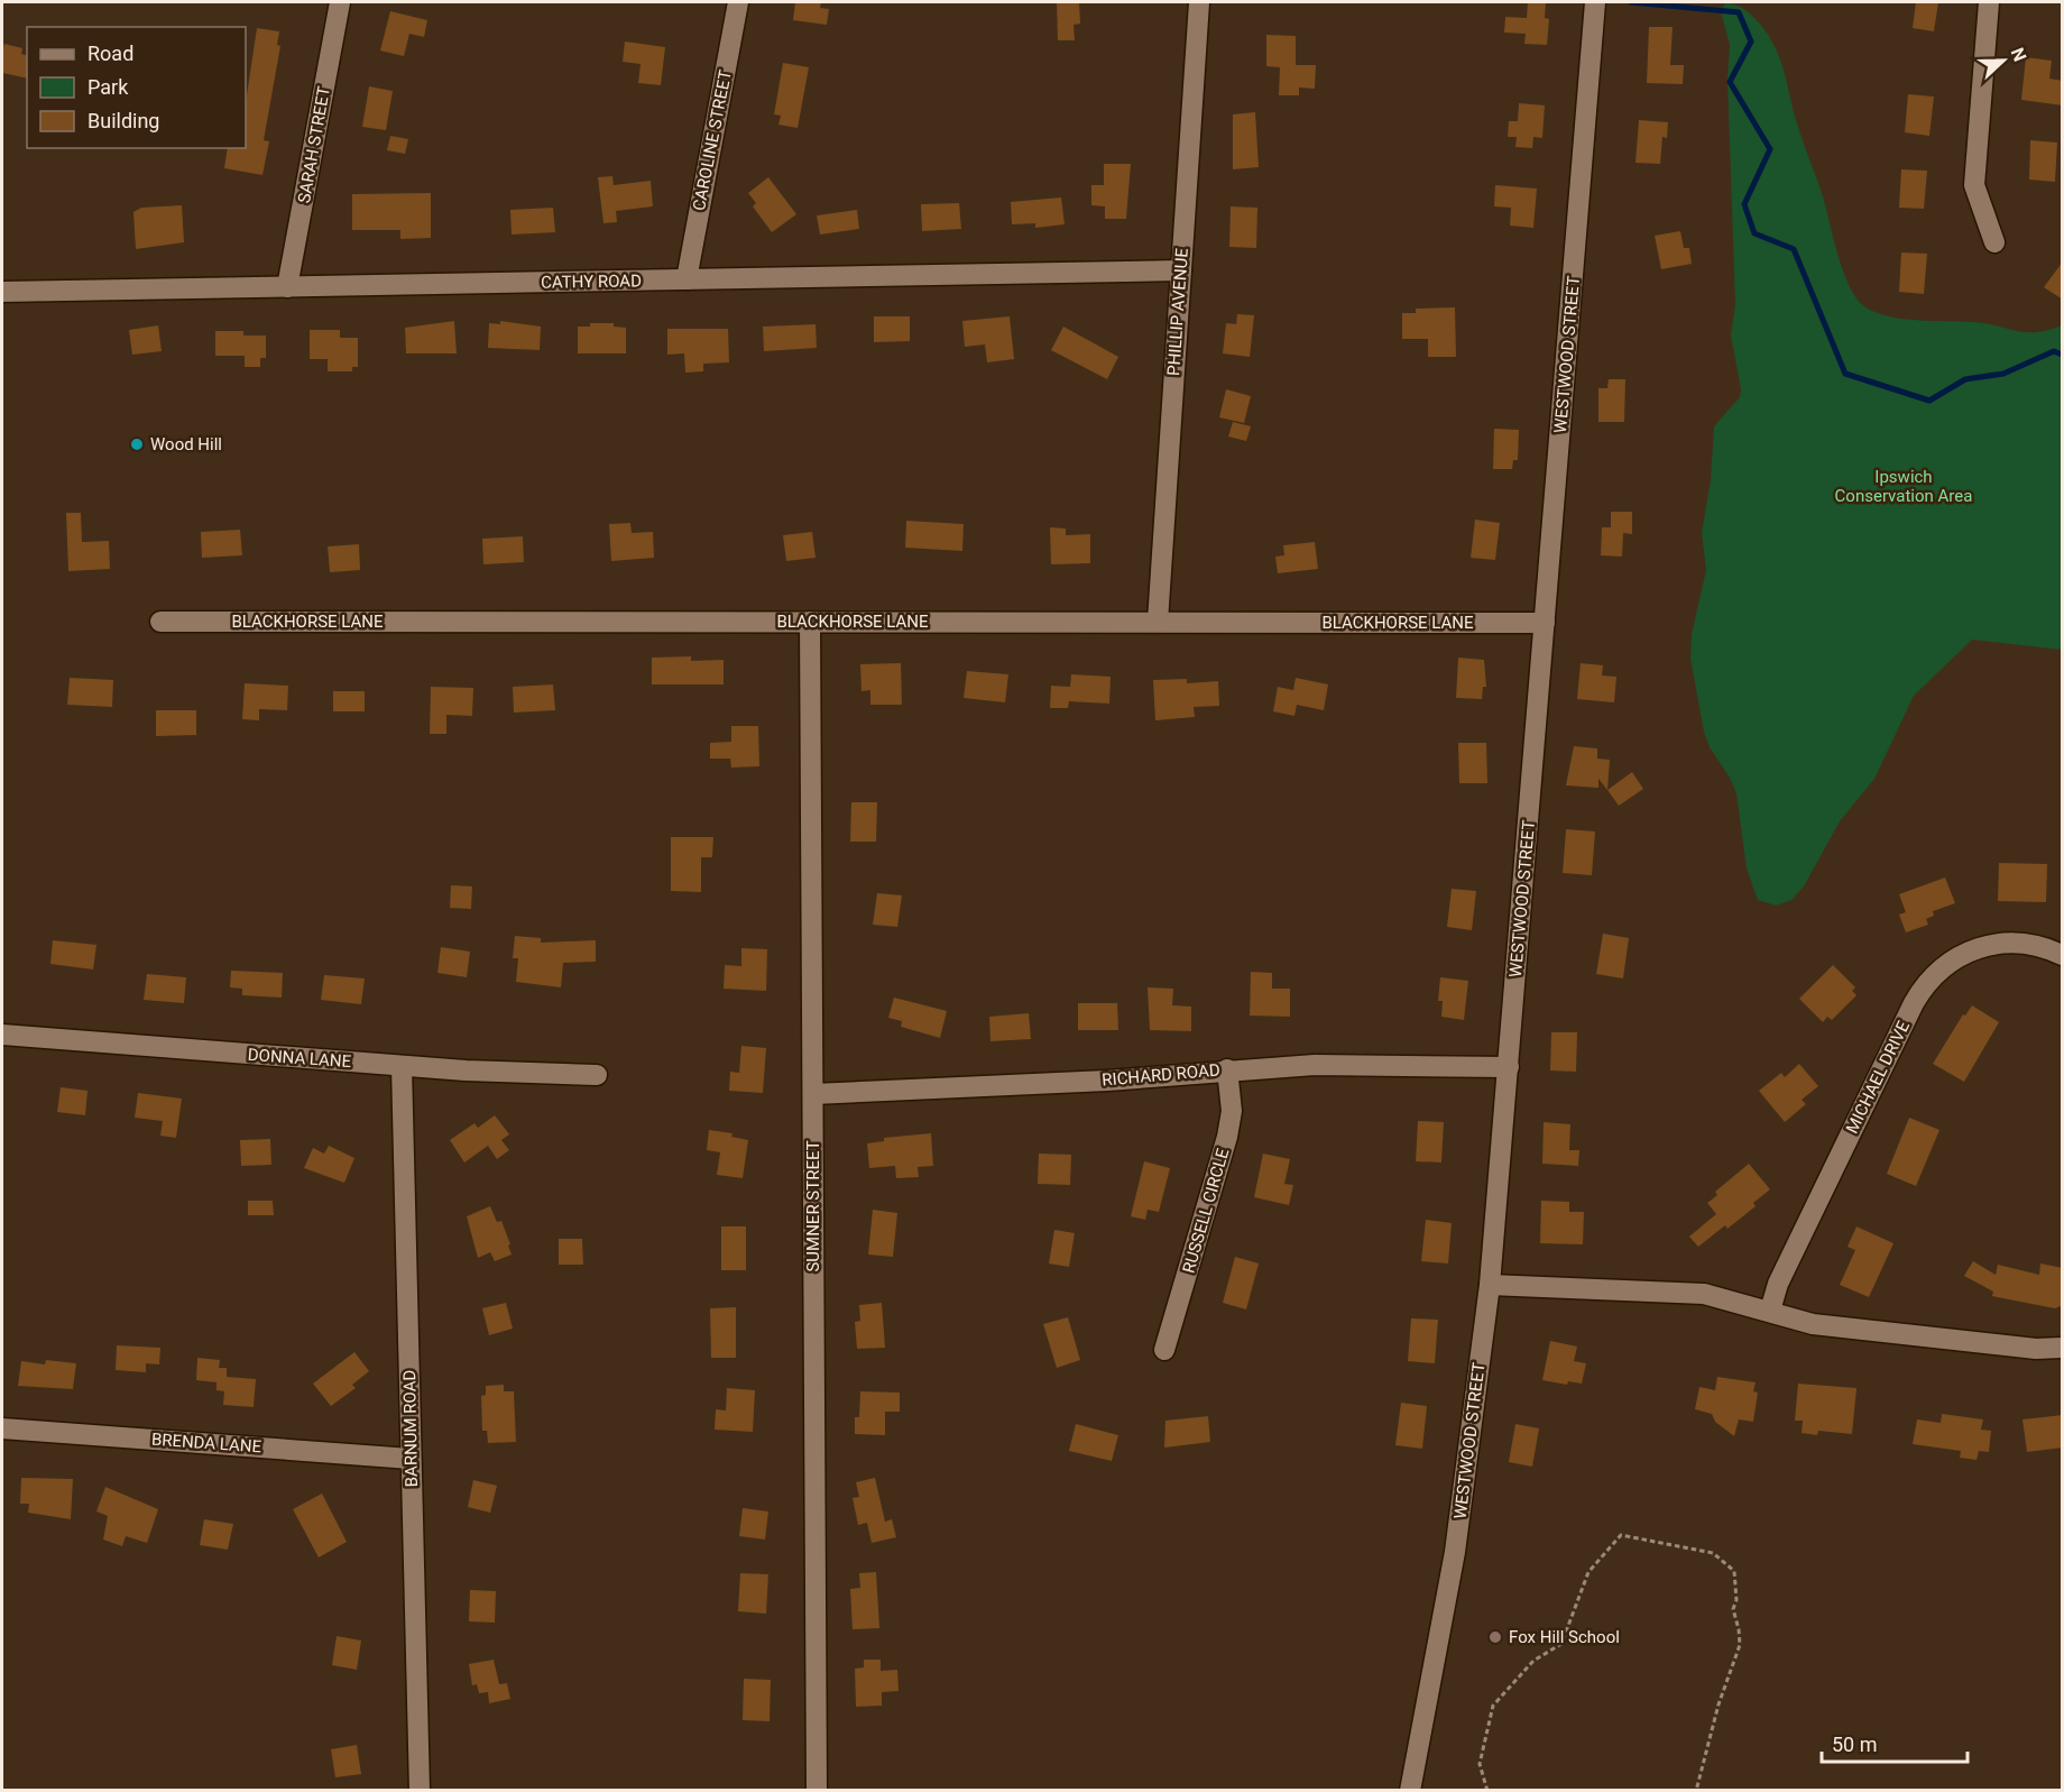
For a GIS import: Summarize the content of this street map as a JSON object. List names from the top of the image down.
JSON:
{
  "streets": {
    "street": [
      "CAROLINE STREET",
      "SARAH STREET",
      "CATHY ROAD",
      "PHILLIP AVENUE",
      "WESTWOOD STREET",
      "BLACKHORSE LANE",
      "DONNA LANE",
      "RICHARD ROAD",
      "MICHAEL DRIVE",
      "SUMNER STREET",
      "RUSSELL CIRCLE",
      "BARNUM ROAD",
      "BRENDA LANE"
    ]
  },
  "crossings": [
    ["CAROLINE STREET", "CATHY ROAD"],
    ["SARAH STREET", "CATHY ROAD"],
    ["CATHY ROAD", "PHILLIP AVENUE"],
    ["PHILLIP AVENUE", "BLACKHORSE LANE"],
    ["WESTWOOD STREET", "BLACKHORSE LANE"],
    ["WESTWOOD STREET", "RICHARD ROAD"],
    ["BLACKHORSE LANE", "SUMNER STREET"],
    ["DONNA LANE", "BARNUM ROAD"],
    ["RICHARD ROAD", "SUMNER STREET"],
    ["RICHARD ROAD", "RUSSELL CIRCLE"],
    ["BARNUM ROAD", "BRENDA LANE"]
  ],
  "parks": ["Ipswich Conservation Area"],
  "places": ["Wood Hill", "Fox Hill School"],
  "legend": ["Road", "Park", "Building"],
  "scale_bar": "50 m",
  "north": "right"
}
